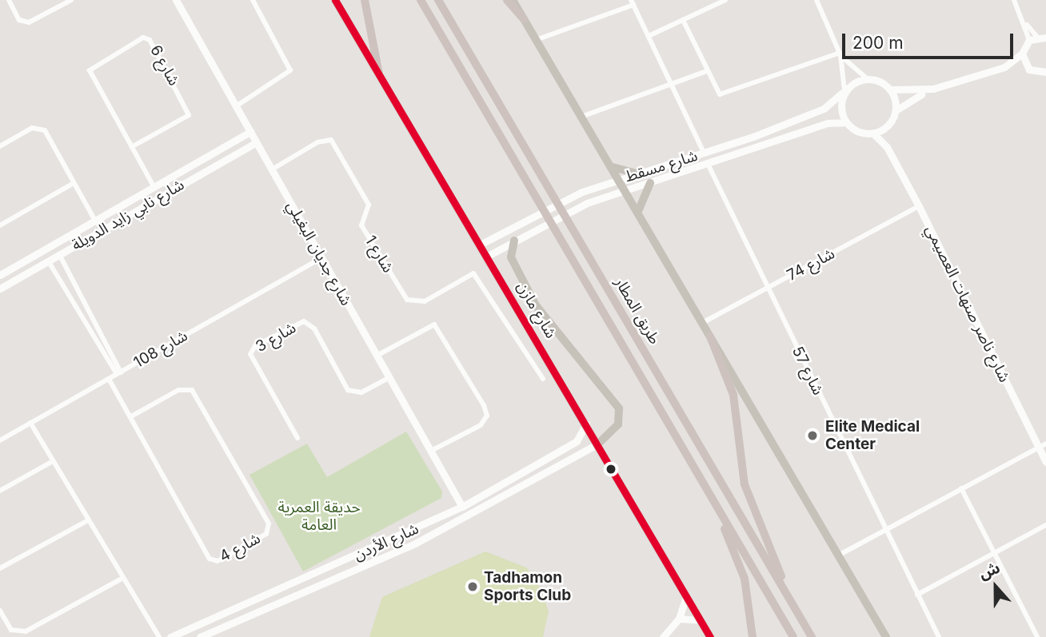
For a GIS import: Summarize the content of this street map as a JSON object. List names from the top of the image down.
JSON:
{
  "streets": {
    "highway": ["طريق المطار"],
    "main road": ["شارع مازن"],
    "street": [
      "شارع 6",
      "شارع مسقط",
      "شارع نابي زايد الدويلة",
      "شارع جديان البغيلي",
      "شارع 1",
      "شارع 74",
      "شارع ناصر صنهات العصيمي",
      "شارع 3",
      "شارع 108",
      "شارع 57",
      "شارع الأردن",
      "شارع 4"
    ]
  },
  "crossings": [
    ["شارع 6", "شارع نابي زايد الدويلة"],
    ["شارع مسقط", "شارع ناصر صنهات العصيمي"],
    ["شارع مسقط", "شارع مازن"],
    ["شارع مسقط", "شارع 57"],
    ["شارع نابي زايد الدويلة", "شارع جديان البغيلي"],
    ["شارع جديان البغيلي", "شارع 1"],
    ["شارع جديان البغيلي", "شارع 3"],
    ["شارع جديان البغيلي", "شارع 108"],
    ["شارع جديان البغيلي", "شارع الأردن"],
    ["شارع 74", "شارع ناصر صنهات العصيمي"],
    ["شارع 74", "شارع 57"],
    ["شارع مازن", "شارع الأردن"],
    ["شارع 108", "شارع 4"]
  ],
  "parks": ["حديقة العمرية العامة"],
  "places": ["Elite Medical Center", "Tadhamon Sports Club"],
  "scale_bar": "200 m",
  "north": "top"
}
